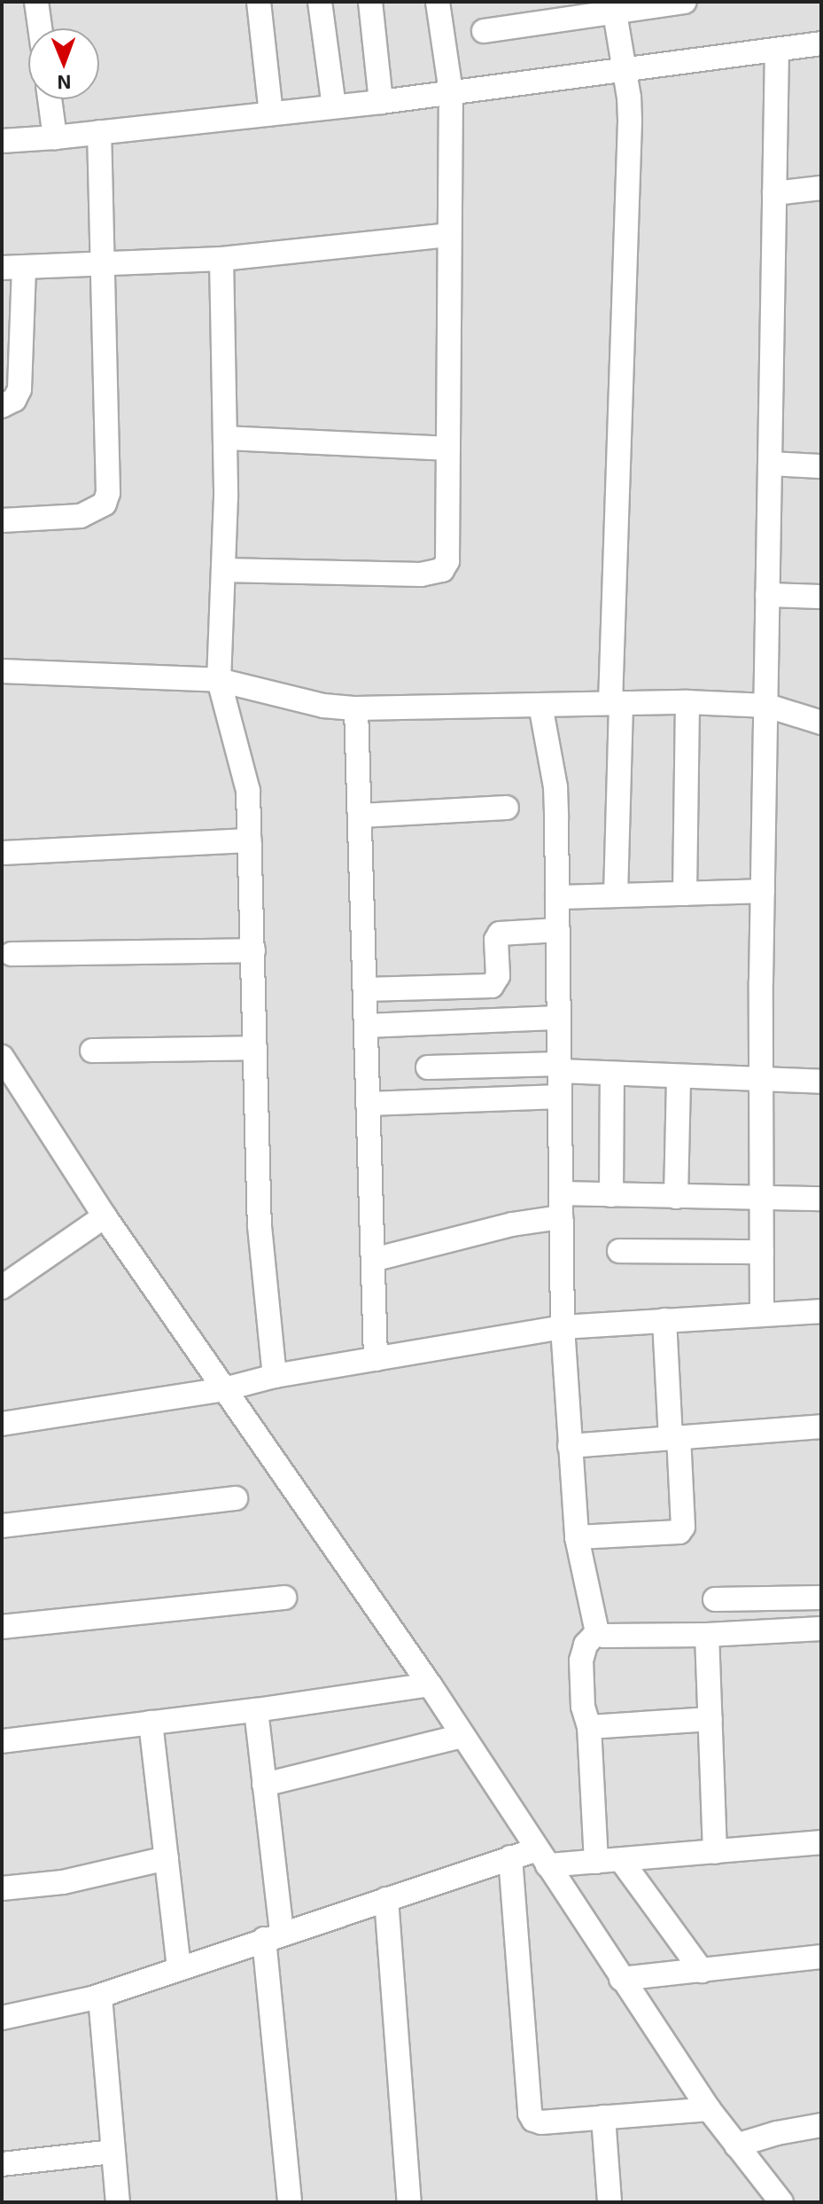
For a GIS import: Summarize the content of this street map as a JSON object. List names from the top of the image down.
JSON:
{
  "north": "bottom"
}
